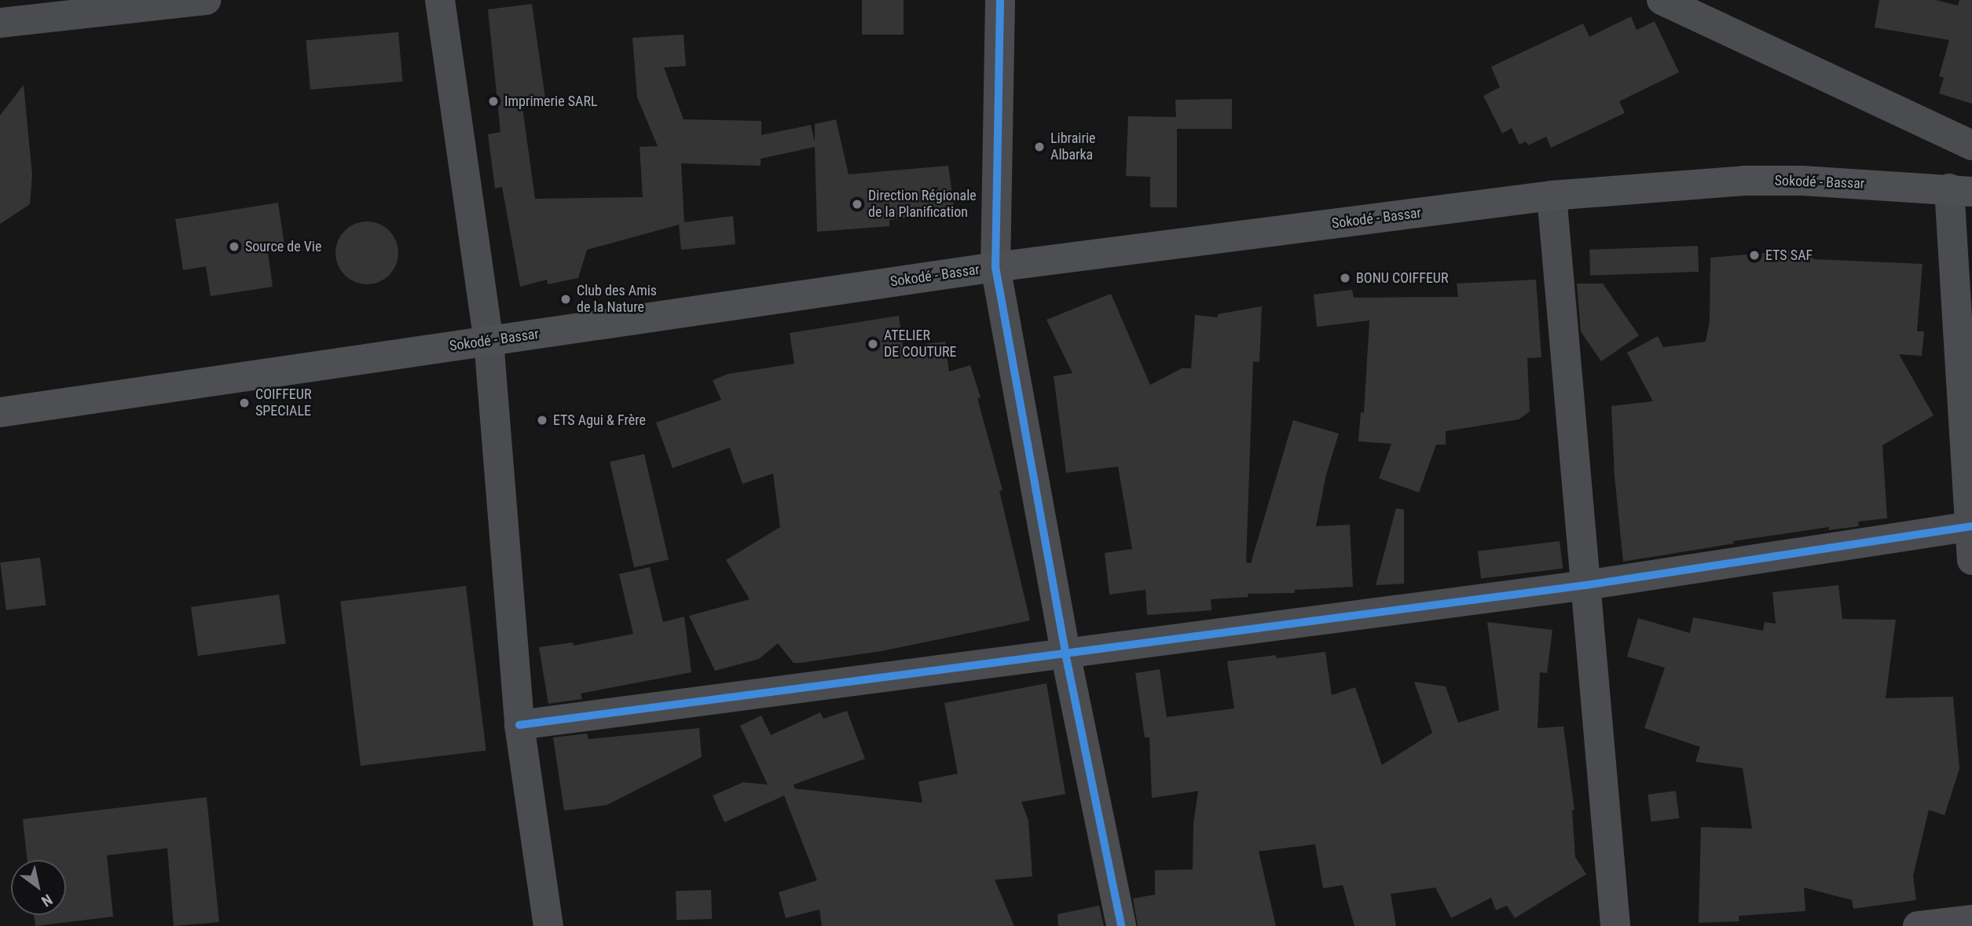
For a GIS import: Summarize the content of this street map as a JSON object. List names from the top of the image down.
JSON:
{
  "streets": {
    "main road": ["Sokodé - Bassar"]
  },
  "places": [
    "Imprimerie SARL",
    "Librairie Albarka",
    "Direction Régionale de la Planification",
    "Source de Vie",
    "ETS SAF",
    "BONU COIFFEUR",
    "Club des Amis de la Nature",
    "ATELIER DE COUTURE",
    "COIFFEUR SPECIALE",
    "ETS Agui & Frère"
  ],
  "north": "bottom right"
}
